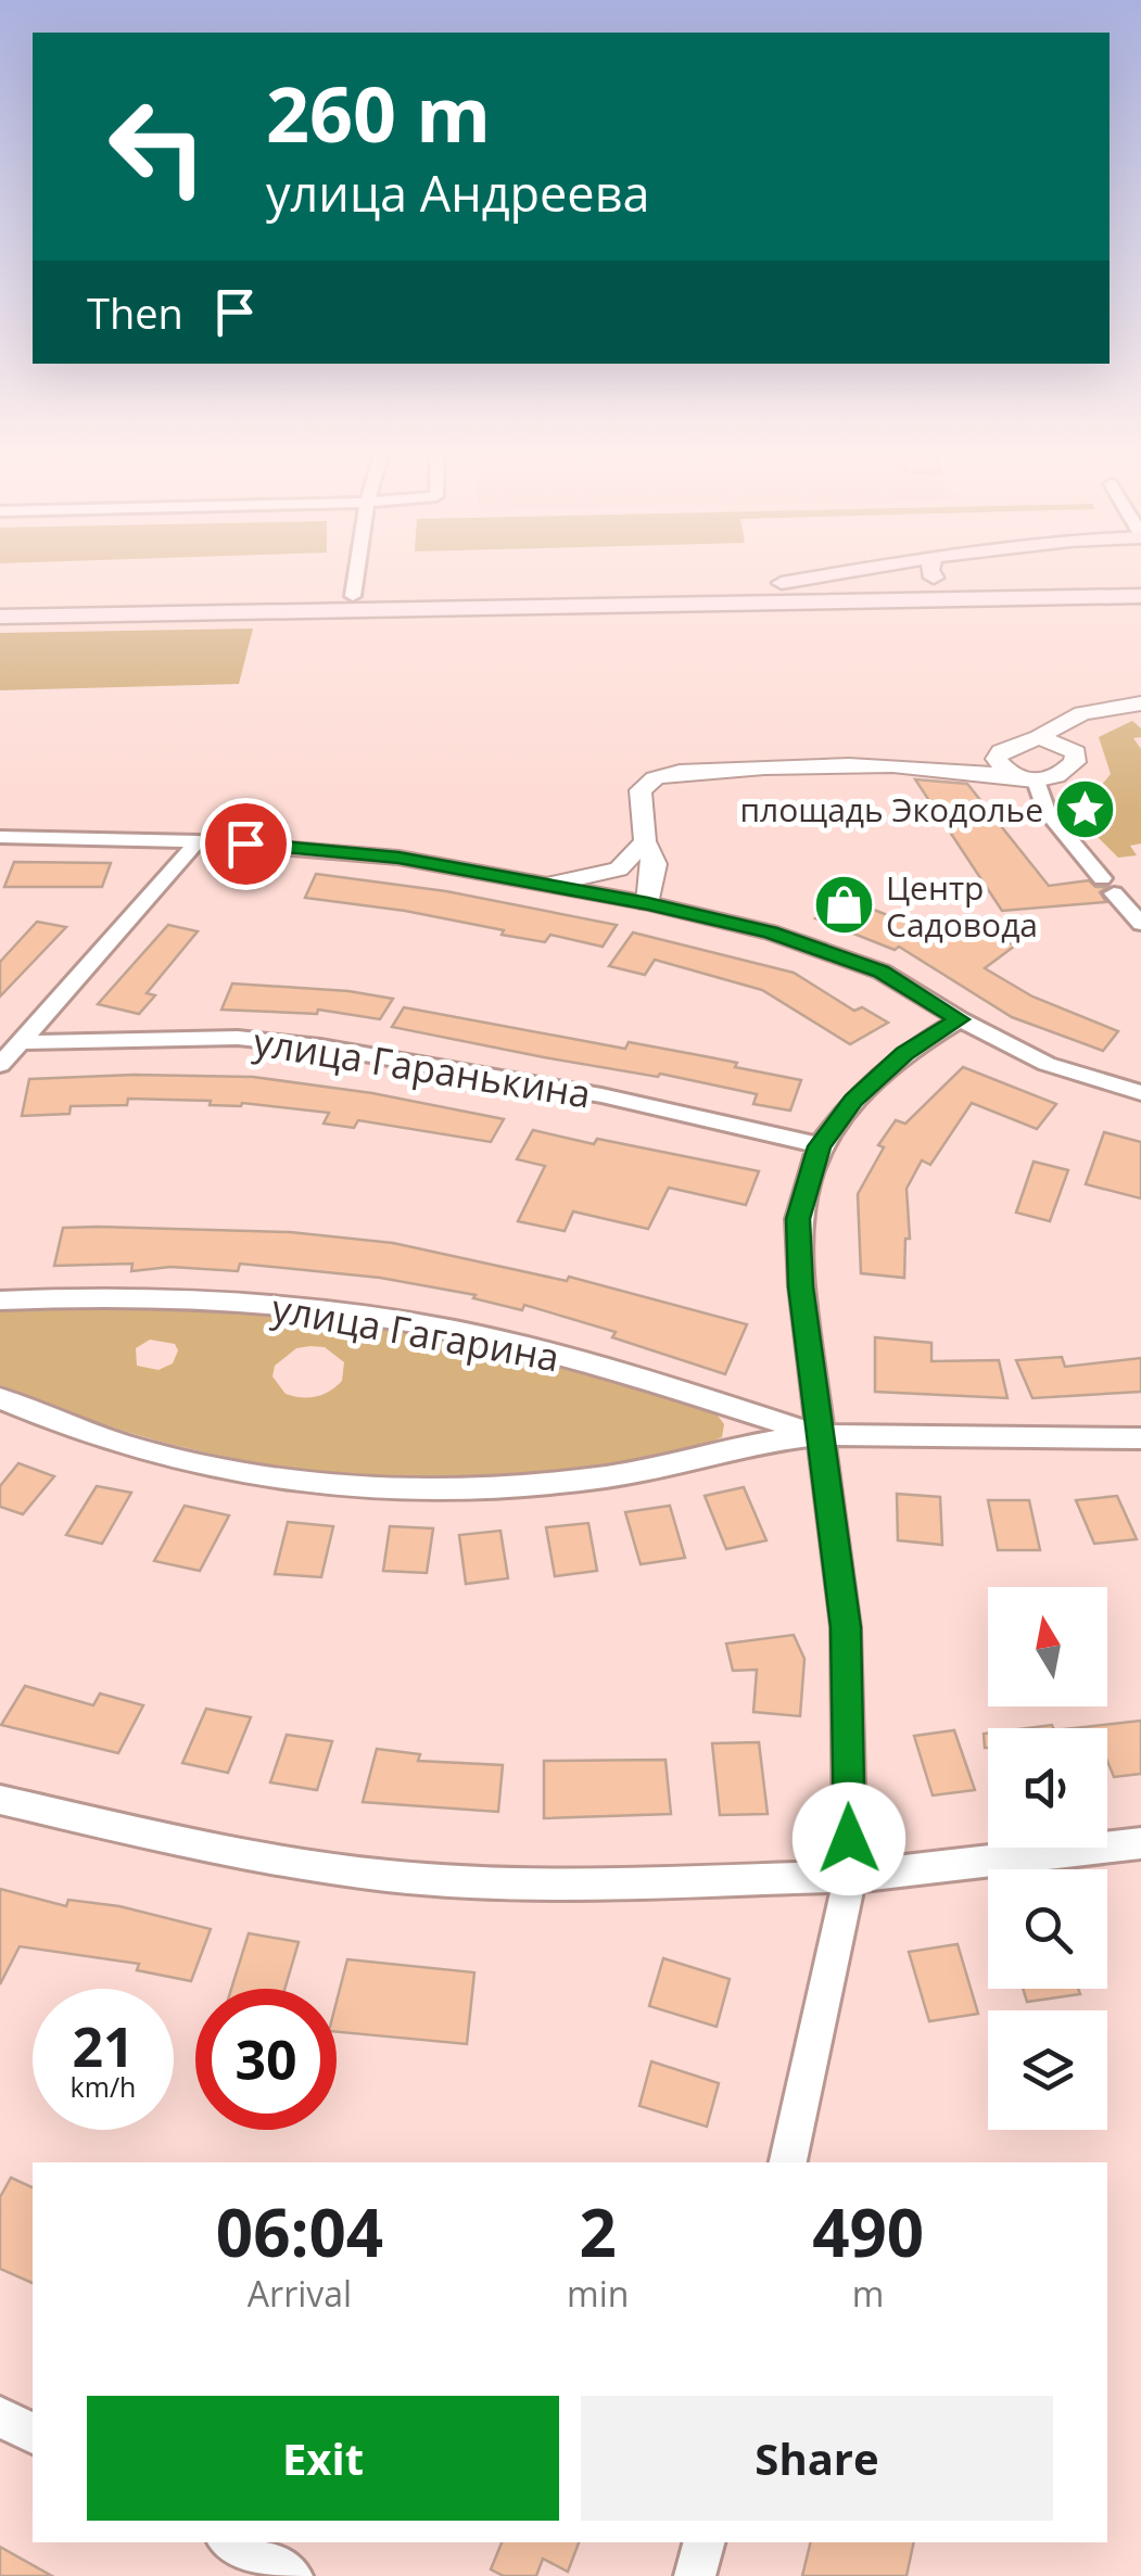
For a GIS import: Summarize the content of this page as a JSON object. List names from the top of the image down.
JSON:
{
  "streets": {
    "street": ["улица Гаранькина", "улица Гагарина"]
  },
  "places": {
    "place": ["площадь Экодолье"],
    "shop": ["Центр Садовода"]
  },
  "north": "top",
  "page": {
    "turn": ["260 m", "улица Андреева"],
    "then": "Then",
    "speed": "21 km/h",
    "limit": "30",
    "eta": [
      "06:04",
      "Arrival",
      "2",
      "min",
      "490",
      "m"
    ],
    "buttons": ["Exit", "Share"]
  }
}
